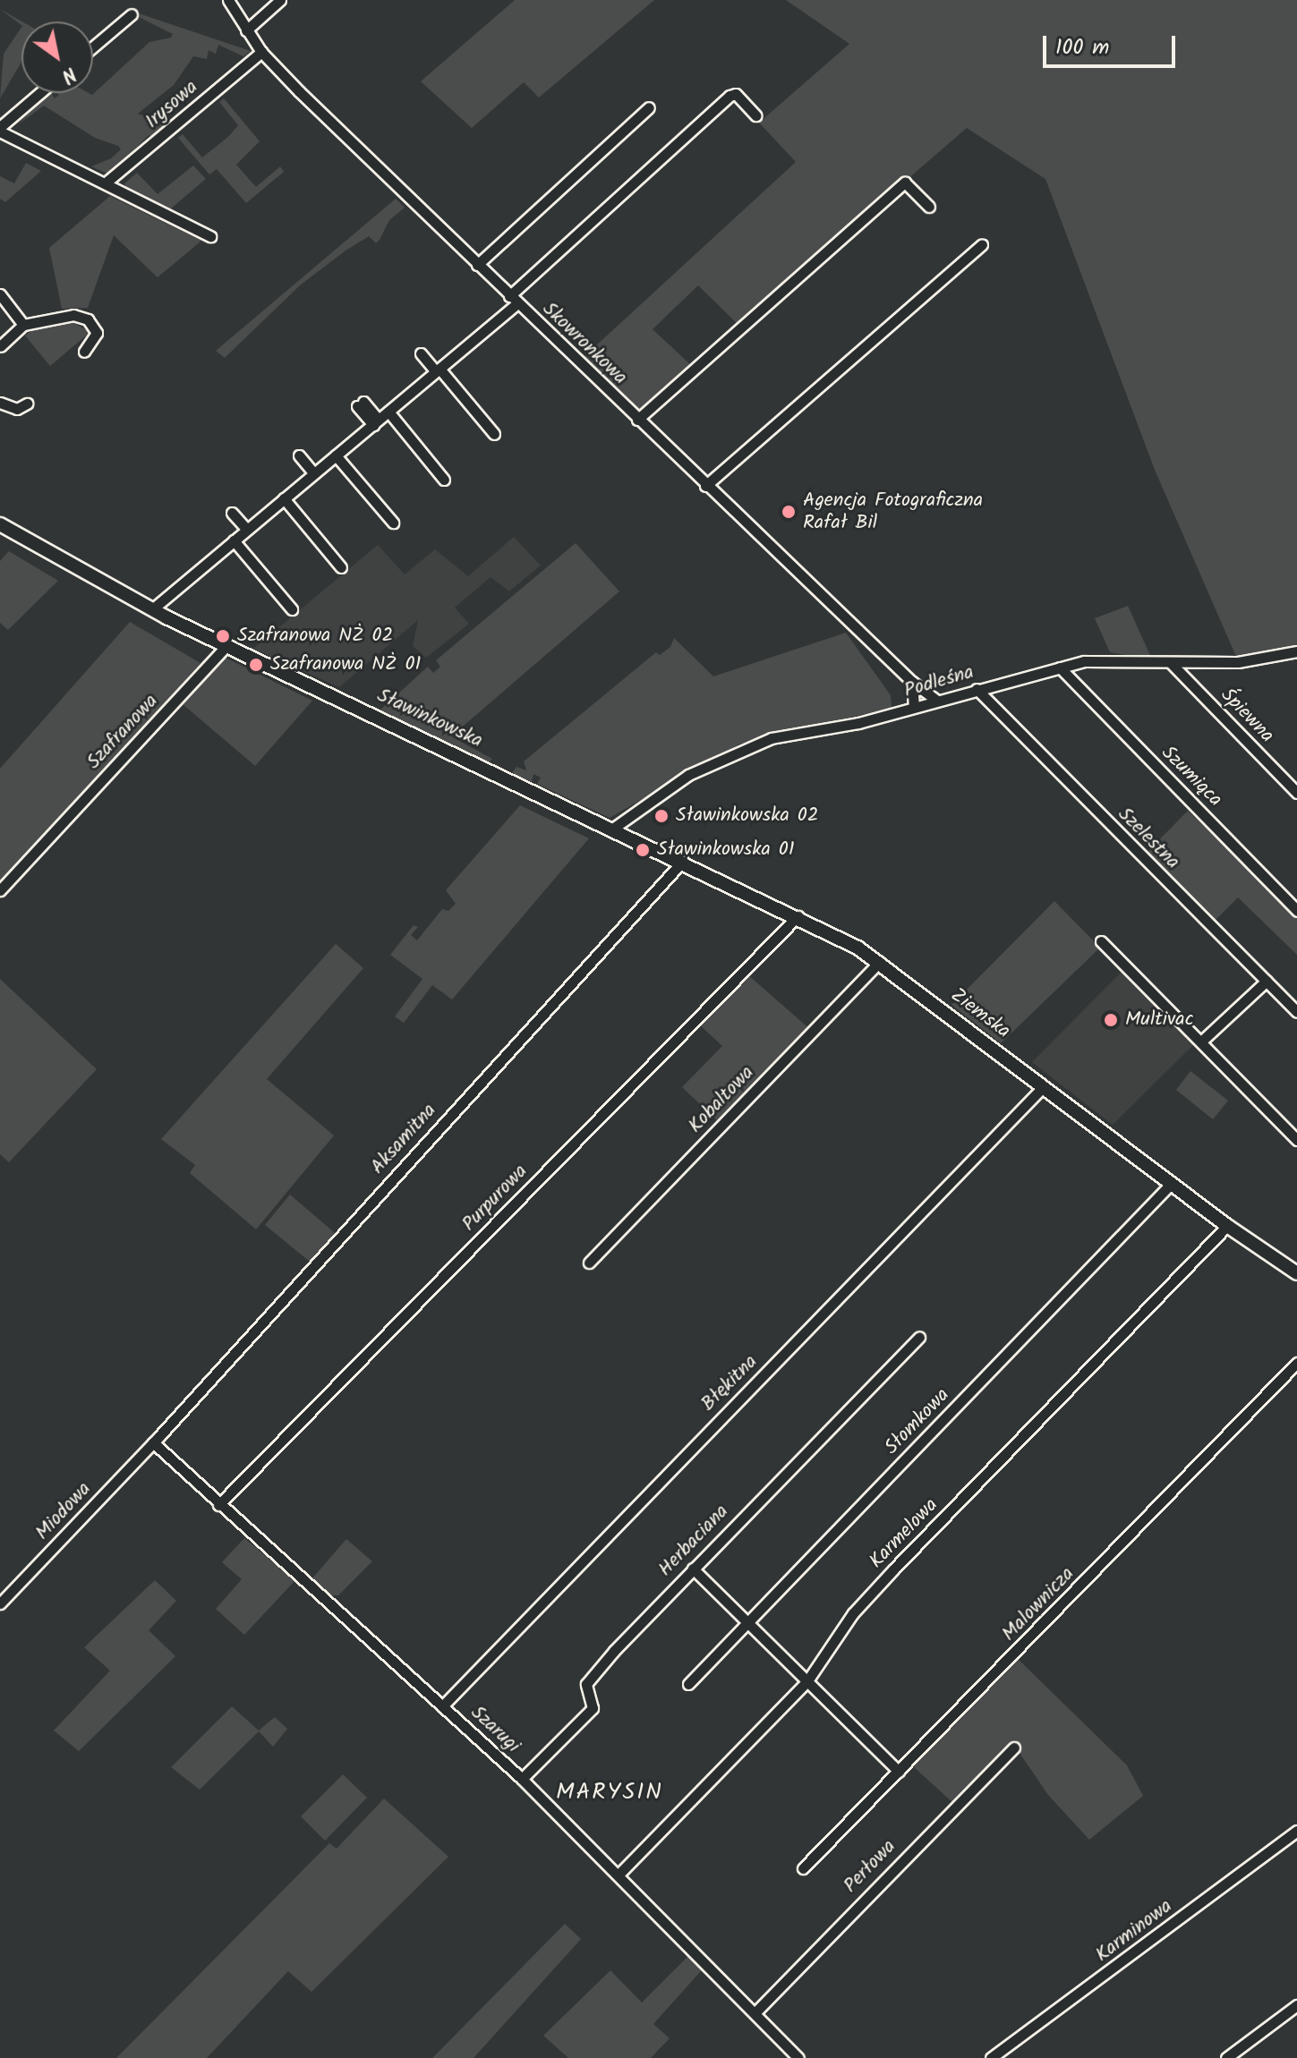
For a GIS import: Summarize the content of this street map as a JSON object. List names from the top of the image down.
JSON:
{
  "streets": {
    "street": [
      "Irysowa",
      "Skowronkowa",
      "Podleśna",
      "Śpiewna",
      "Sławinkowska",
      "Szafranowa",
      "Szumiąca",
      "Szelestna",
      "Ziemska",
      "Kobaltowa",
      "Aksamitna",
      "Purpurowa",
      "Błękitna",
      "Słomkowa",
      "Miodowa",
      "Karmelowa",
      "Herbaciana",
      "Malownicza",
      "Szarugi",
      "Perłowa",
      "Karminowa"
    ]
  },
  "crossings": [
    ["Irysowa", "Skowronkowa"],
    ["Skowronkowa", "Podleśna"],
    ["Podleśna", "Śpiewna"],
    ["Podleśna", "Sławinkowska"],
    ["Podleśna", "Szumiąca"],
    ["Podleśna", "Szelestna"],
    ["Podleśna", "Ziemska"],
    ["Sławinkowska", "Szafranowa"],
    ["Sławinkowska", "Ziemska"],
    ["Ziemska", "Kobaltowa"],
    ["Ziemska", "Aksamitna"],
    ["Ziemska", "Purpurowa"],
    ["Ziemska", "Błękitna"],
    ["Ziemska", "Słomkowa"],
    ["Ziemska", "Karmelowa"],
    ["Aksamitna", "Miodowa"],
    ["Aksamitna", "Szarugi"],
    ["Purpurowa", "Szarugi"],
    ["Błękitna", "Szarugi"],
    ["Miodowa", "Szarugi"],
    ["Karmelowa", "Szarugi"],
    ["Herbaciana", "Szarugi"],
    ["Szarugi", "Perłowa"]
  ],
  "districts": ["MARYSIN"],
  "places": [
    "Agencja Fotograficzna Rafał Bil",
    "Szafranowa NŻ 02",
    "Szafranowa NŻ 01",
    "Sławinkowska 02",
    "Sławinkowska 01",
    "Multivac"
  ],
  "scale_bar": "100 m",
  "north": "bottom right"
}
